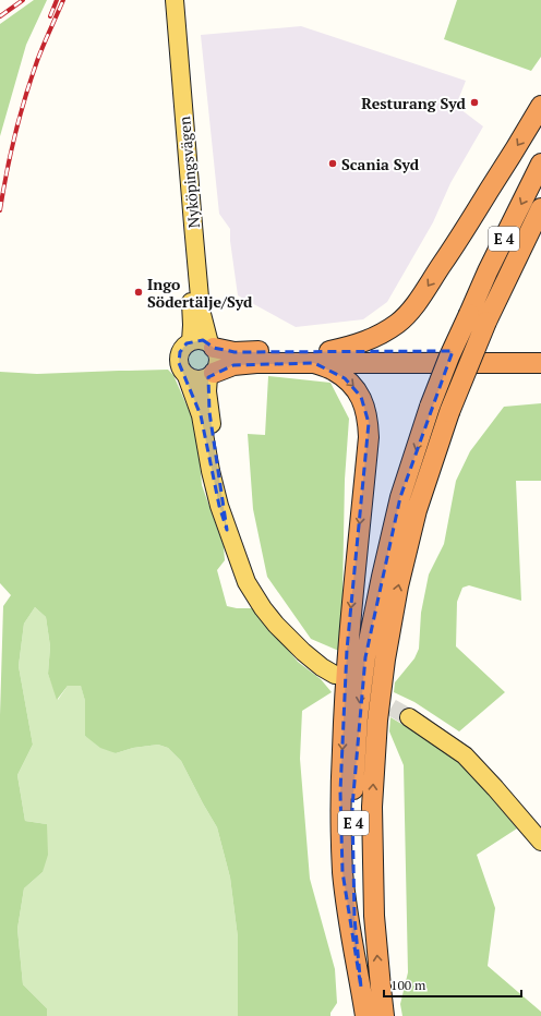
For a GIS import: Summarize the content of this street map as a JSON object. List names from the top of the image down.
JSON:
{
  "streets": {
    "highway": ["E 4"],
    "main road": ["Nyköpingsvägen"]
  },
  "places": ["Resturang Syd", "Scania Syd", "Ingo Södertälje/Syd"],
  "scale_bar": "100 m"
}
